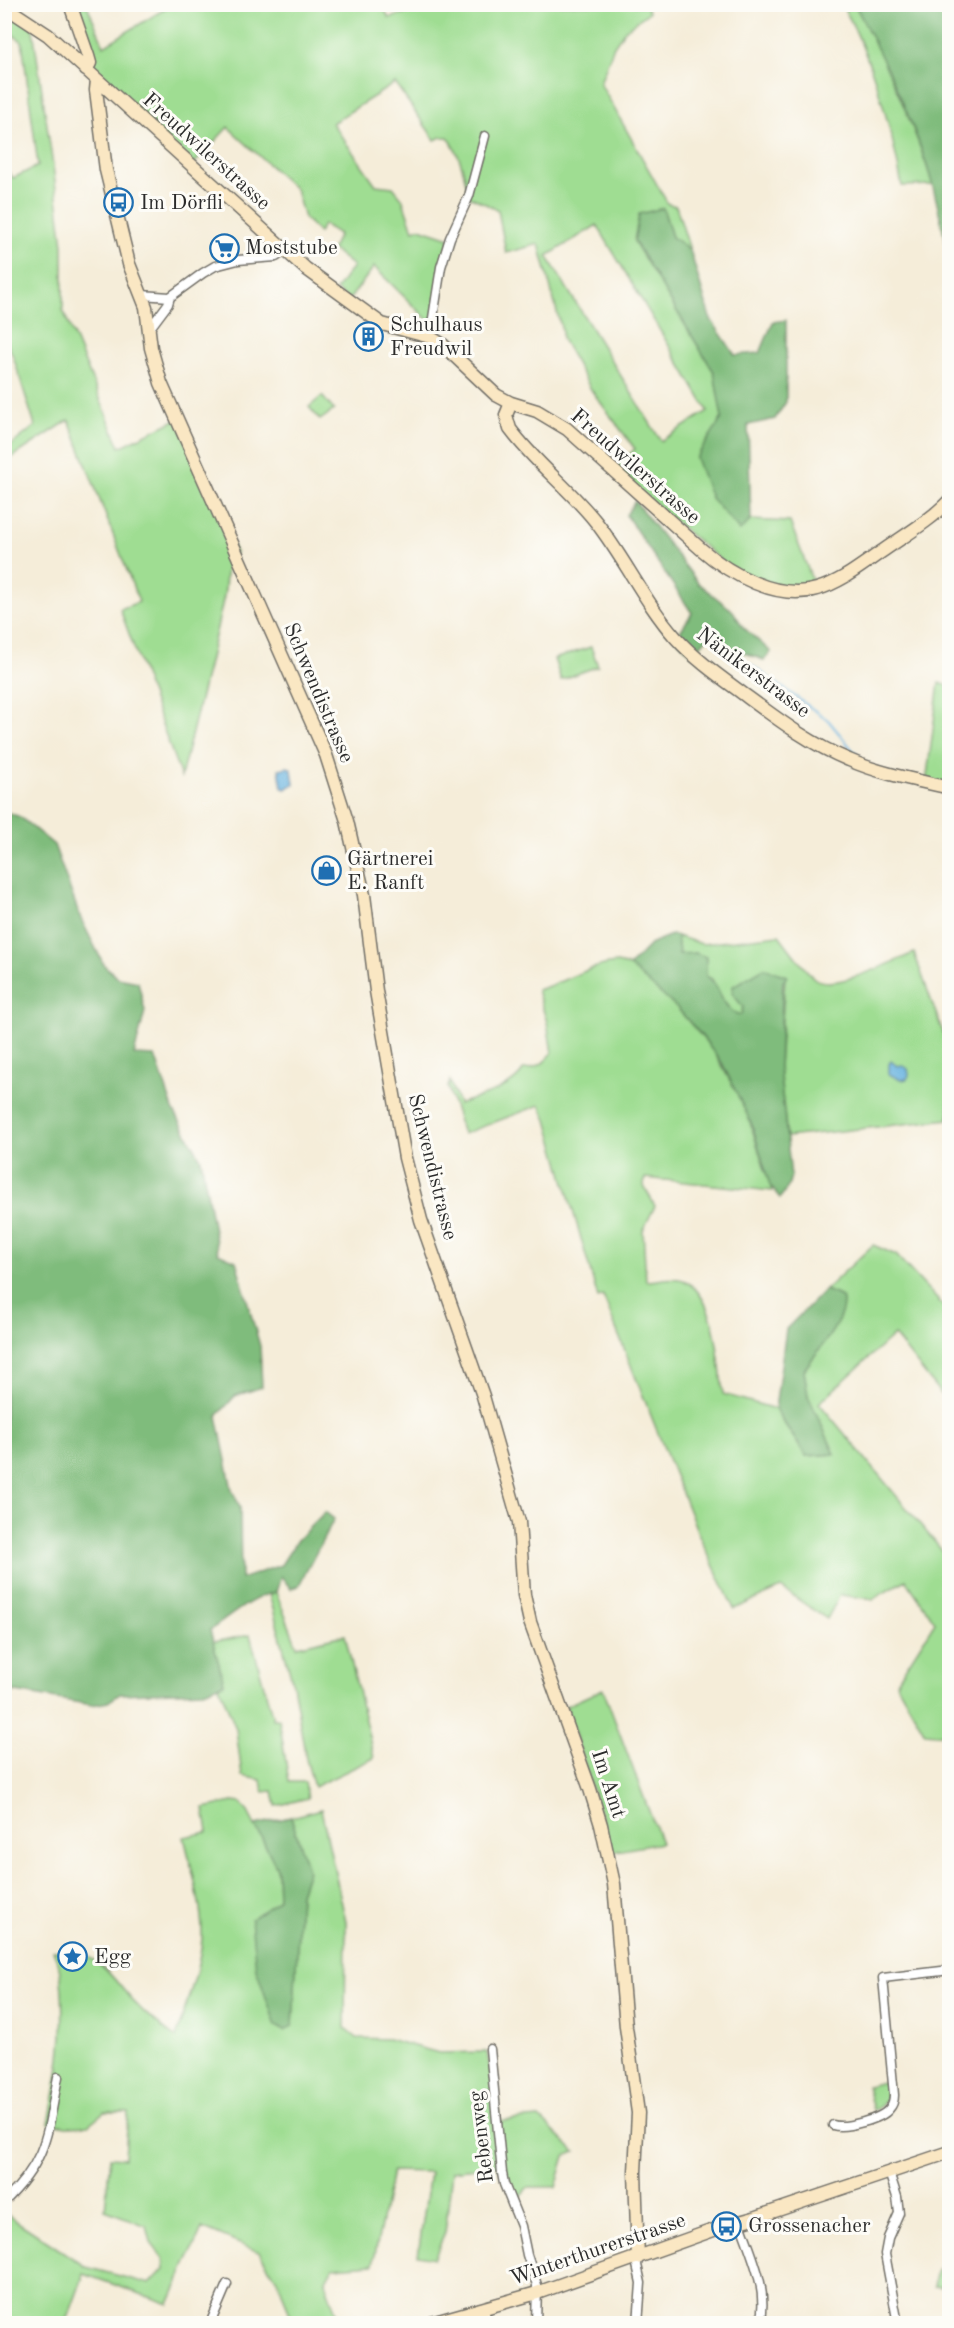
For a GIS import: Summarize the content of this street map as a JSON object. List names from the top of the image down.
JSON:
{
  "streets": {
    "street": [
      "Freudwilerstrasse",
      "Nänikerstrasse",
      "Schwendistrasse",
      "Im Amt",
      "Rebenweg",
      "Winterthurerstrasse"
    ]
  },
  "crossings": [
    ["Freudwilerstrasse", "Nänikerstrasse"],
    ["Freudwilerstrasse", "Schwendistrasse"],
    ["Schwendistrasse", "Im Amt"],
    ["Im Amt", "Winterthurerstrasse"],
    ["Rebenweg", "Winterthurerstrasse"]
  ],
  "places": {
    "bus stop": ["Im Dörfli", "Grossenacher"],
    "supermarket": ["Moststube"],
    "building": ["Schulhaus Freudwil"],
    "shop": ["Gärtnerei E. Ranft"],
    "place": ["Egg"]
  }
}
